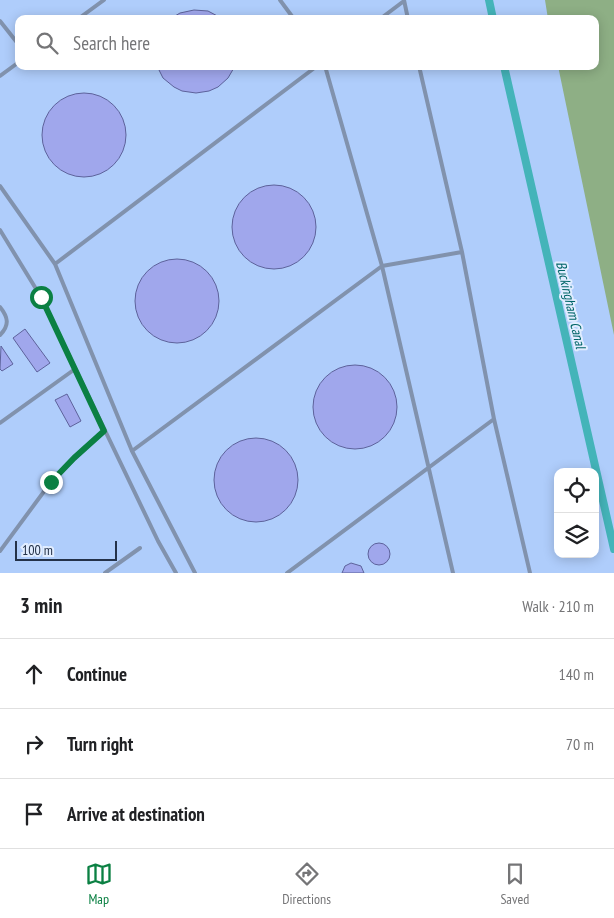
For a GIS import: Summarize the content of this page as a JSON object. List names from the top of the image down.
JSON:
{
  "water": ["Buckingham Canal"],
  "scale_bar": "100 m",
  "page": {
    "search": "Search here",
    "scale": "100 m",
    "heading": ["3 min", "Walk · 210 m"],
    "list": [
      ["Continue", "140 m"],
      ["Turn right", "70 m"],
      "Arrive at destination"
    ],
    "nav": ["Map", "Directions", "Saved"]
  }
}
